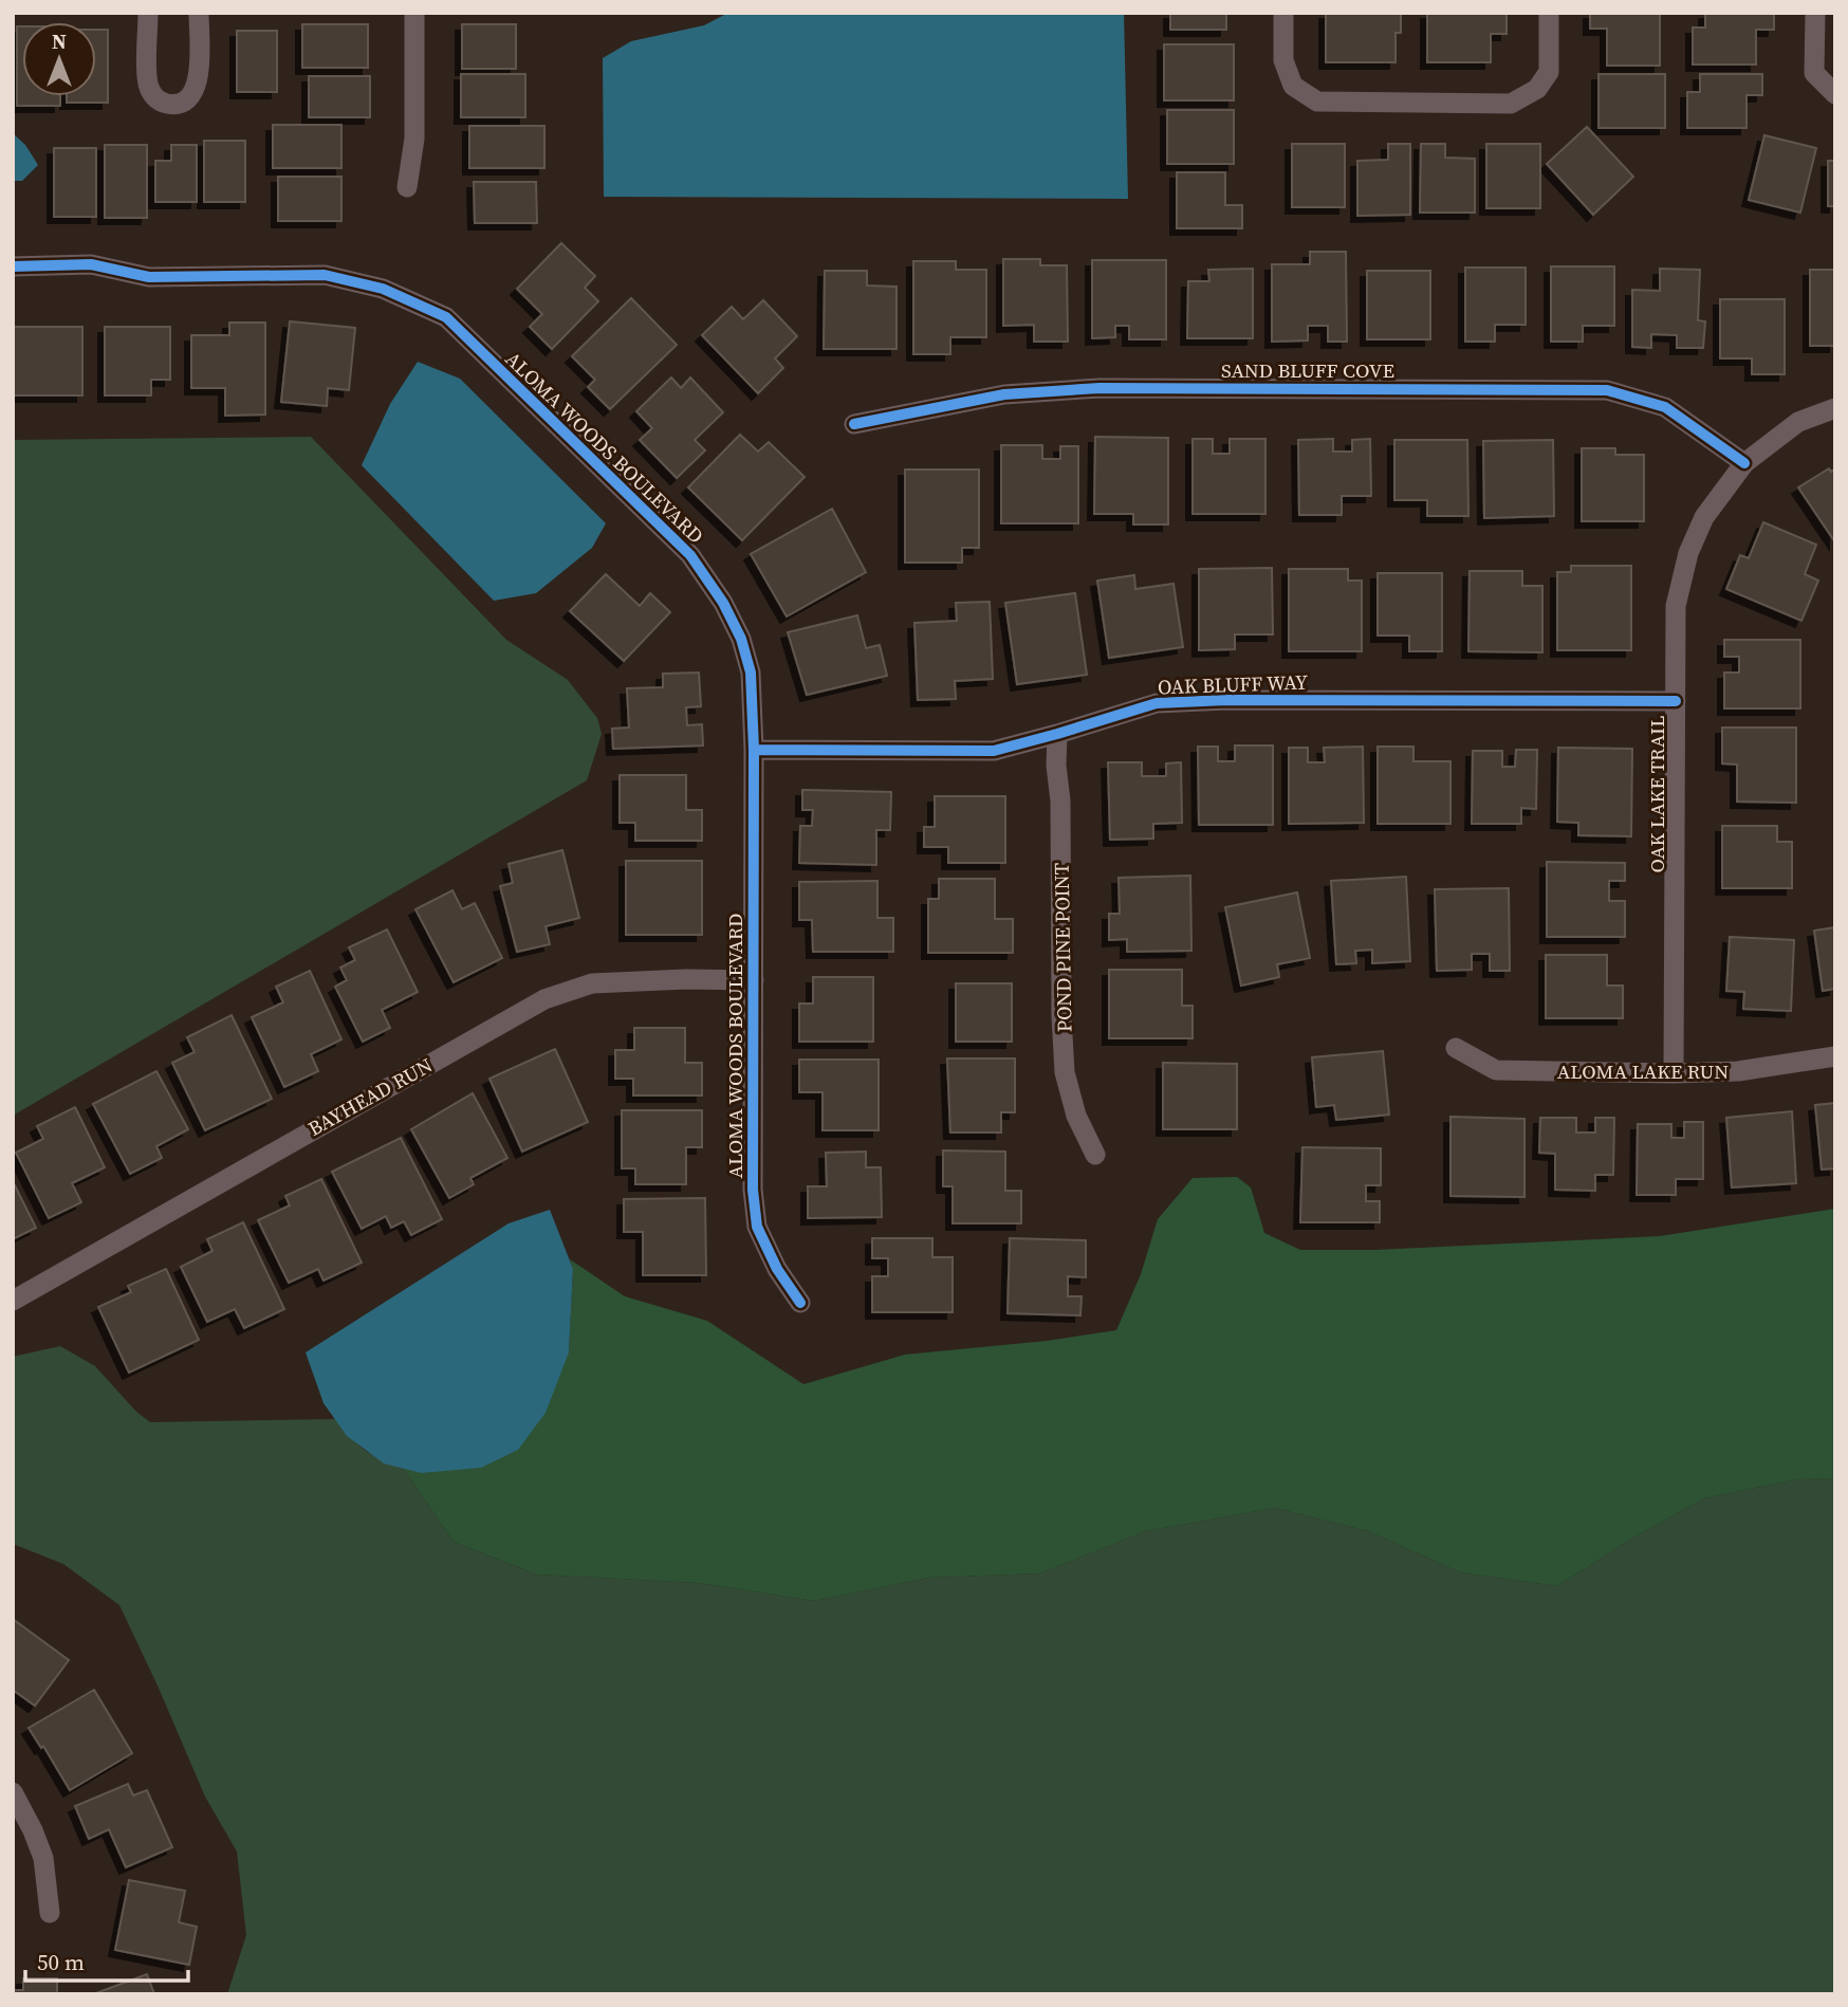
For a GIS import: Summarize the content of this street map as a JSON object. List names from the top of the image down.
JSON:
{
  "streets": {
    "street": [
      "SAND BLUFF COVE",
      "ALOMA WOODS BOULEVARD",
      "OAK BLUFF WAY",
      "OAK LAKE TRAIL",
      "POND PINE POINT",
      "ALOMA LAKE RUN",
      "BAYHEAD RUN"
    ]
  },
  "crossings": [
    ["SAND BLUFF COVE", "OAK LAKE TRAIL"],
    ["ALOMA WOODS BOULEVARD", "OAK BLUFF WAY"],
    ["ALOMA WOODS BOULEVARD", "BAYHEAD RUN"],
    ["OAK BLUFF WAY", "OAK LAKE TRAIL"],
    ["OAK BLUFF WAY", "POND PINE POINT"],
    ["OAK LAKE TRAIL", "ALOMA LAKE RUN"]
  ],
  "scale_bar": "50 m",
  "north": "top"
}
